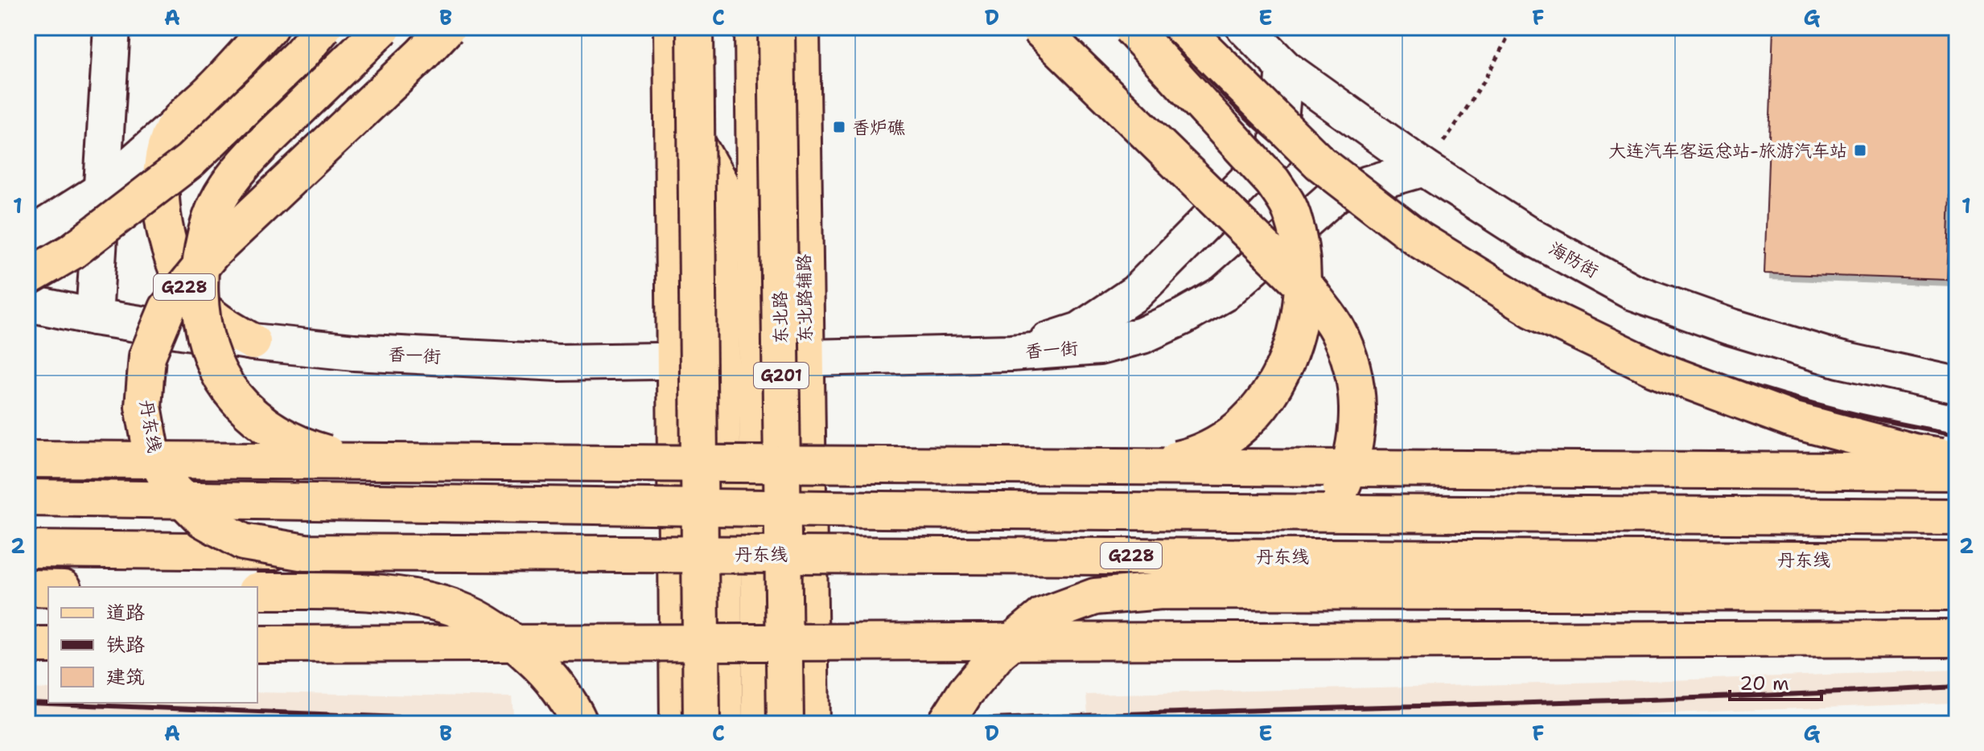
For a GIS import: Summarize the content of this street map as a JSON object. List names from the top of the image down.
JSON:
{
  "streets": {
    "main road": [
      "G228",
      "东北路辅路",
      "东北路",
      "G201",
      "丹东线"
    ],
    "street": ["海防街", "香一街"]
  },
  "crossings": [
    ["海防街", "香一街"],
    ["东北路辅路", "东北路"],
    ["东北路辅路", "香一街"],
    ["东北路", "香一街"]
  ],
  "places": {
    "transit": ["香炉礁", "大连汽车客运总站-旅游汽车站"]
  },
  "legend": ["道路", "铁路", "建筑"],
  "scale_bar": "20 m",
  "grid": {
    "columns": [
      "A",
      "B",
      "C",
      "D",
      "E",
      "F",
      "G"
    ],
    "rows": ["1", "2"]
  }
}
